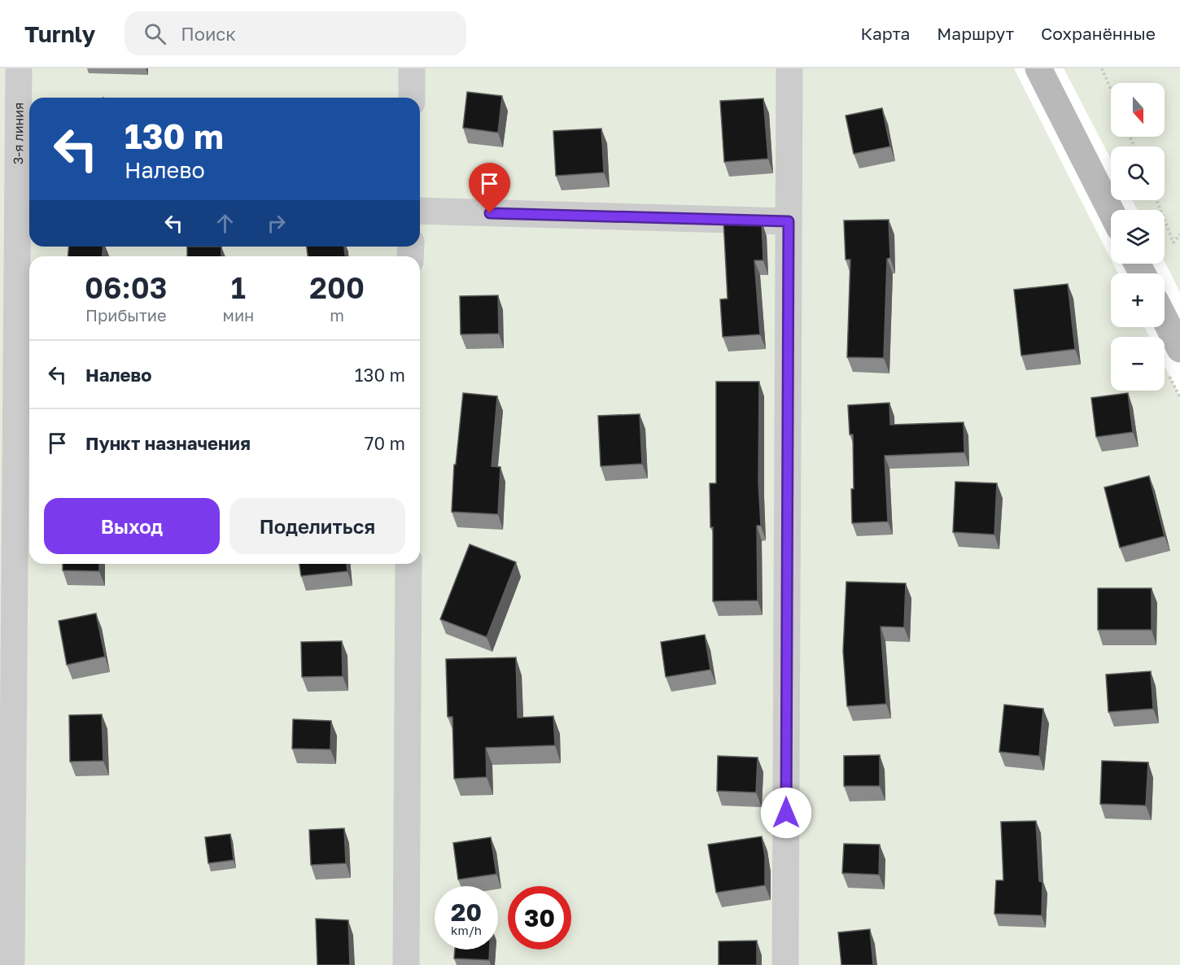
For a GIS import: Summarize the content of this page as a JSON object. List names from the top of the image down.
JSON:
{
  "streets": {
    "street": ["3-я линия"]
  },
  "north": "bottom",
  "page": {
    "header": "Turnly",
    "search": "Поиск",
    "nav": ["Карта", "Маршрут", "Сохранённые"],
    "map_buttons": ["+", "−"],
    "turn": ["130 m", "Налево"],
    "eta": [
      "06:03",
      "Прибытие",
      "1",
      "мин",
      "200",
      "m"
    ],
    "list": [
      {
        "name": "Налево",
        "value": "130 m"
      },
      {
        "name": "Пункт назначения",
        "value": "70 m"
      }
    ],
    "buttons": ["Выход", "Поделиться"],
    "speed": "20 km/h",
    "limit": "30"
  }
}
